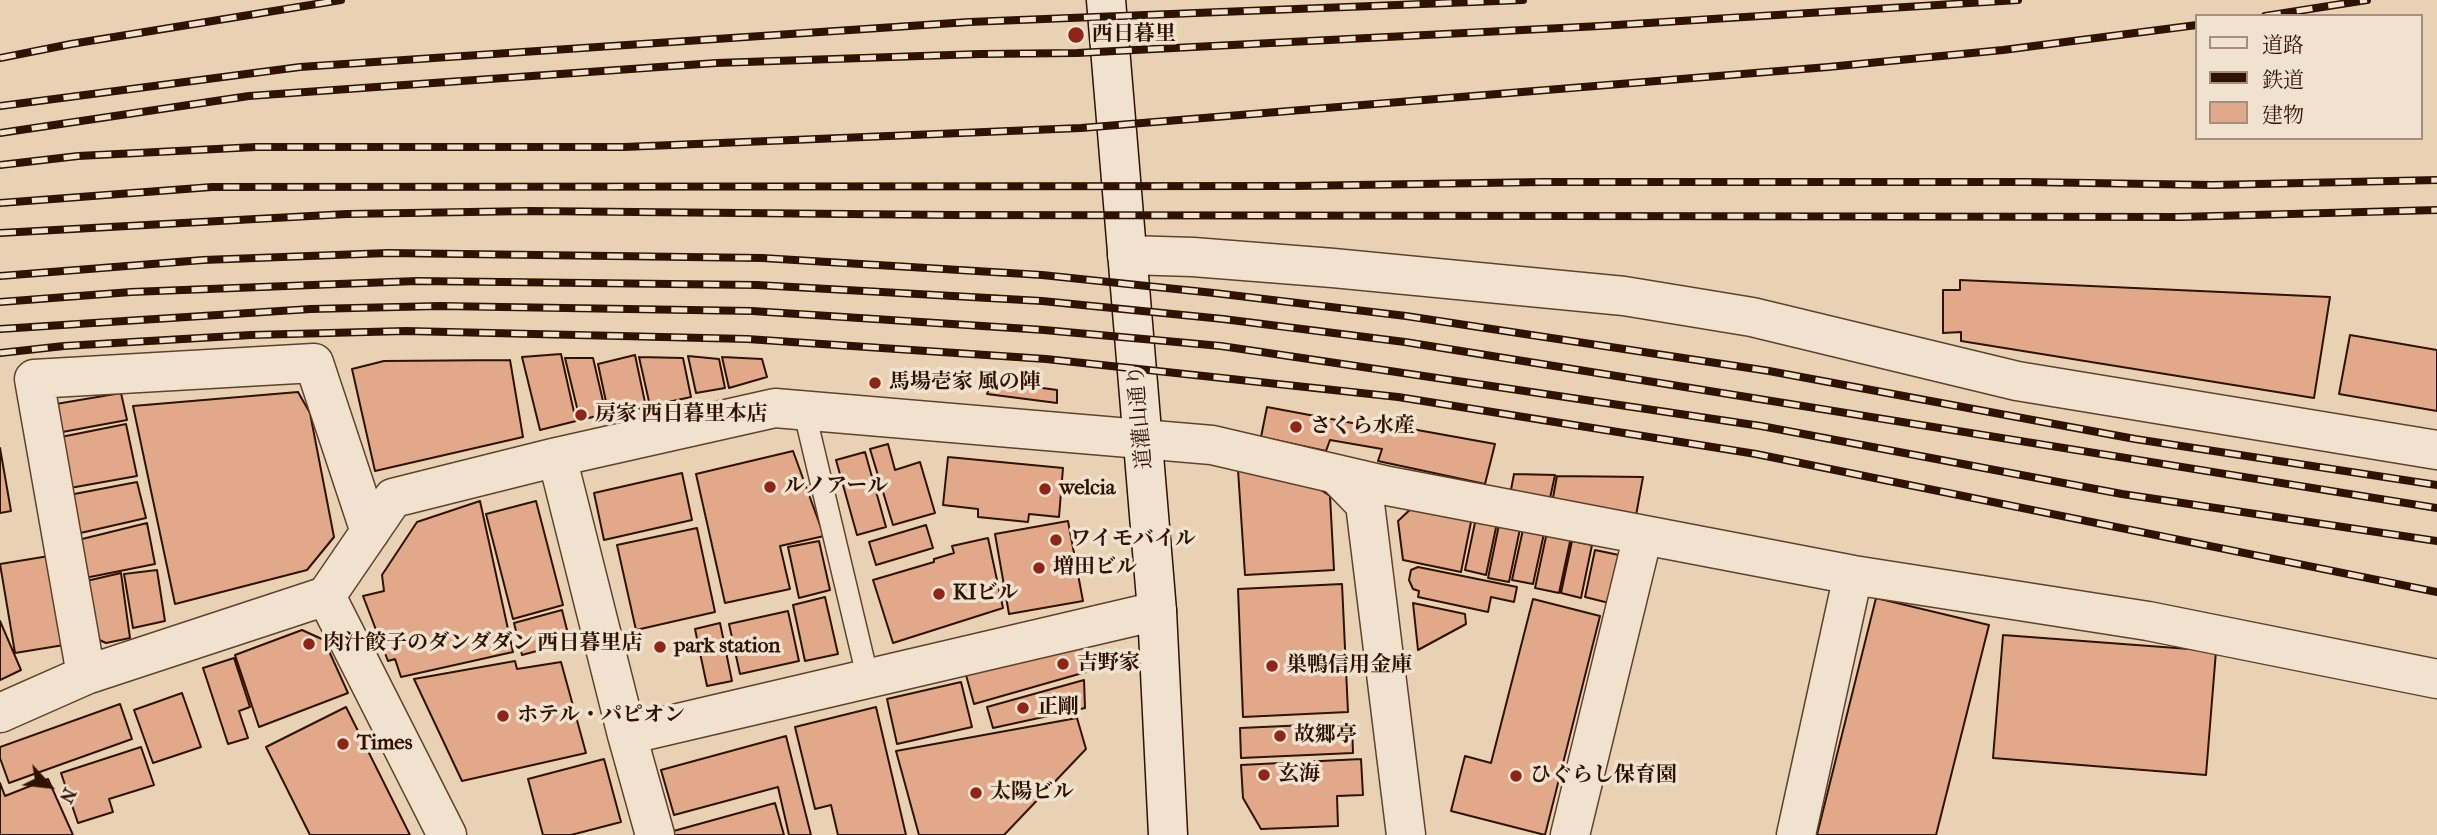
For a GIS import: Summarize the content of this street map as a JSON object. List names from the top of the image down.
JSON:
{
  "streets": {
    "street": ["道灌山通り"]
  },
  "places": [
    "西日暮里",
    "馬場壱家 風の陣",
    "房家 西日暮里本店",
    "さくら水産",
    "ルノアール",
    "welcia",
    "ワイモバイル",
    "増田ビル",
    "KIビル",
    "肉汁餃子のダンダダン 西日暮里店",
    "park station",
    "吉野家",
    "巣鴨信用金庫",
    "正剛",
    "ホテル・パピオン",
    "故郷亭",
    "Times",
    "玄海",
    "ひぐらし保育園",
    "太陽ビル"
  ],
  "legend": ["道路", "鉄道", "建物"],
  "north": "bottom right"
}
